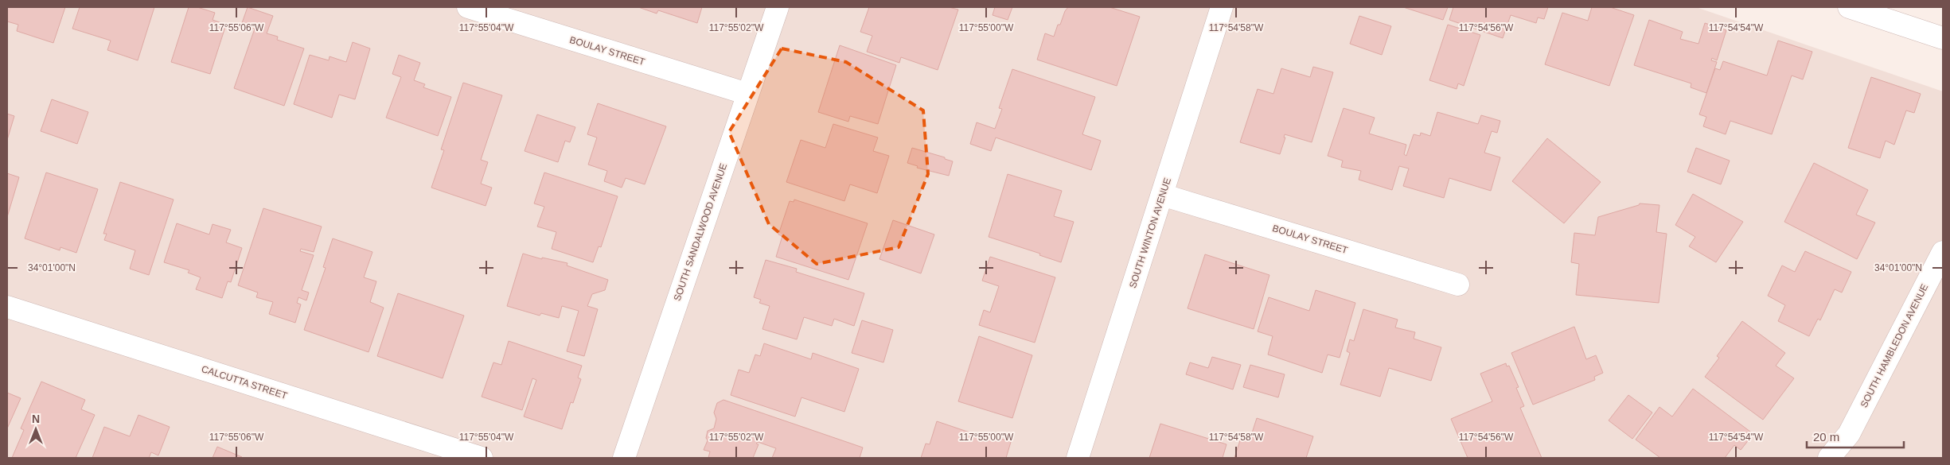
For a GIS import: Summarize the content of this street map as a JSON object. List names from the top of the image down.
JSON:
{
  "streets": {
    "street": [
      "BOULAY STREET",
      "SOUTH SANDALWOOD AVENUE",
      "SOUTH WINTON AVENUE",
      "SOUTH HAMBLEDON AVENUE",
      "CALCUTTA STREET"
    ]
  },
  "crossings": [
    ["BOULAY STREET", "SOUTH SANDALWOOD AVENUE"],
    ["BOULAY STREET", "SOUTH WINTON AVENUE"]
  ],
  "scale_bar": "20 m",
  "north": "top",
  "coordinates": [
    "117°55'06\"W",
    "117°55'04\"W",
    "117°55'02\"W",
    "117°55'00\"W",
    "117°54'58\"W",
    "117°54'56\"W",
    "117°54'54\"W",
    "34°01'00\"N"
  ]
}
